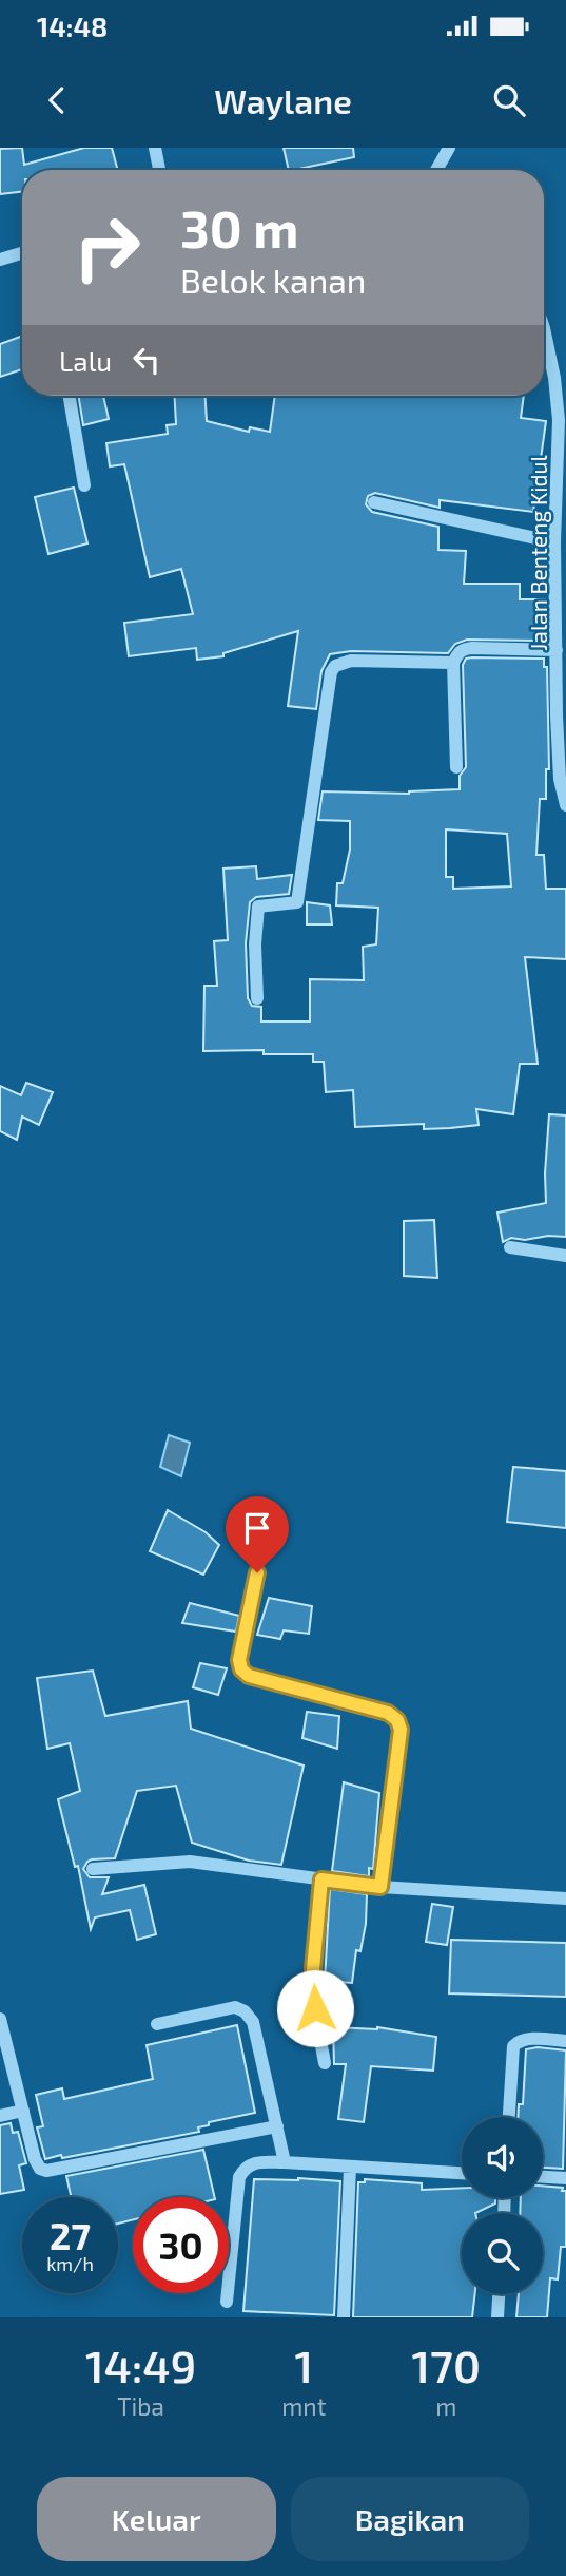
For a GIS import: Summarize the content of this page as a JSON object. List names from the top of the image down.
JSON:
{
  "streets": {
    "street": ["Jalan Benteng Kidul"]
  },
  "page": {
    "status": "14:48",
    "header": "Waylane",
    "turn": ["30 m", "Belok kanan"],
    "then": "Lalu",
    "speed": "27 km/h",
    "limit": "30",
    "eta": [
      "14:49",
      "Tiba",
      "1",
      "mnt",
      "170",
      "m"
    ],
    "buttons": ["Keluar", "Bagikan"]
  }
}
